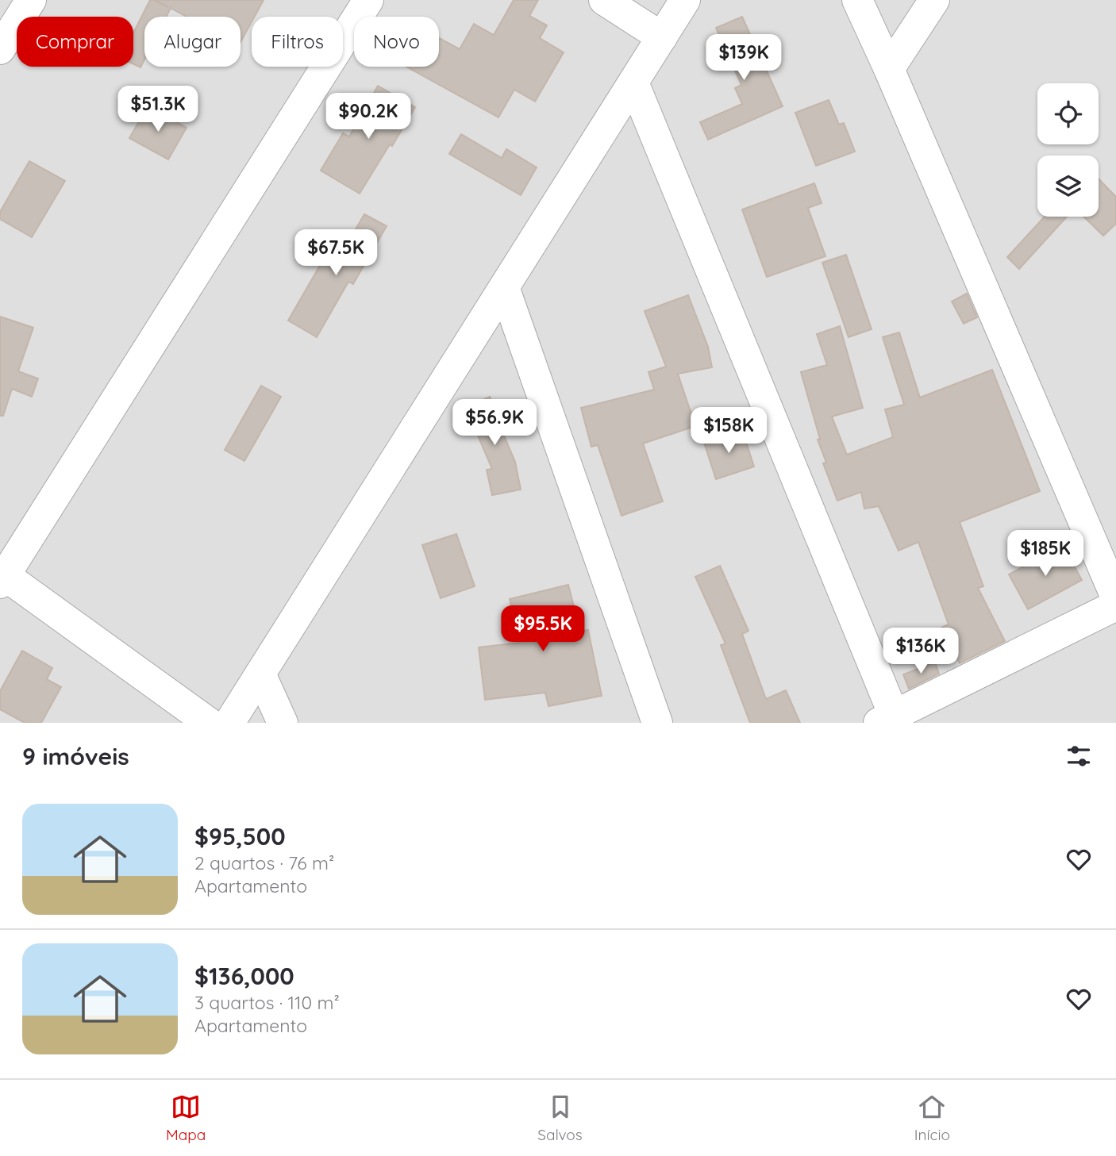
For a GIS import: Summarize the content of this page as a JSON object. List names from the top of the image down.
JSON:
{
  "page": {
    "chip": [
      "Comprar",
      "Alugar",
      "Filtros",
      "Novo"
    ],
    "price": [
      "$139K",
      "$51.3K",
      "$90.2K",
      "$67.5K",
      "$56.9K",
      "$158K",
      "$185K",
      "$95.5K",
      "$136K"
    ],
    "heading": "9 imóveis",
    "list": [
      {
        "name": "$95,500",
        "note": "2 quartos · 76 m² · Apartamento"
      },
      {
        "name": "$136,000",
        "note": "3 quartos · 110 m² · Apartamento"
      }
    ],
    "tabs": ["Mapa", "Salvos", "Início"]
  }
}
